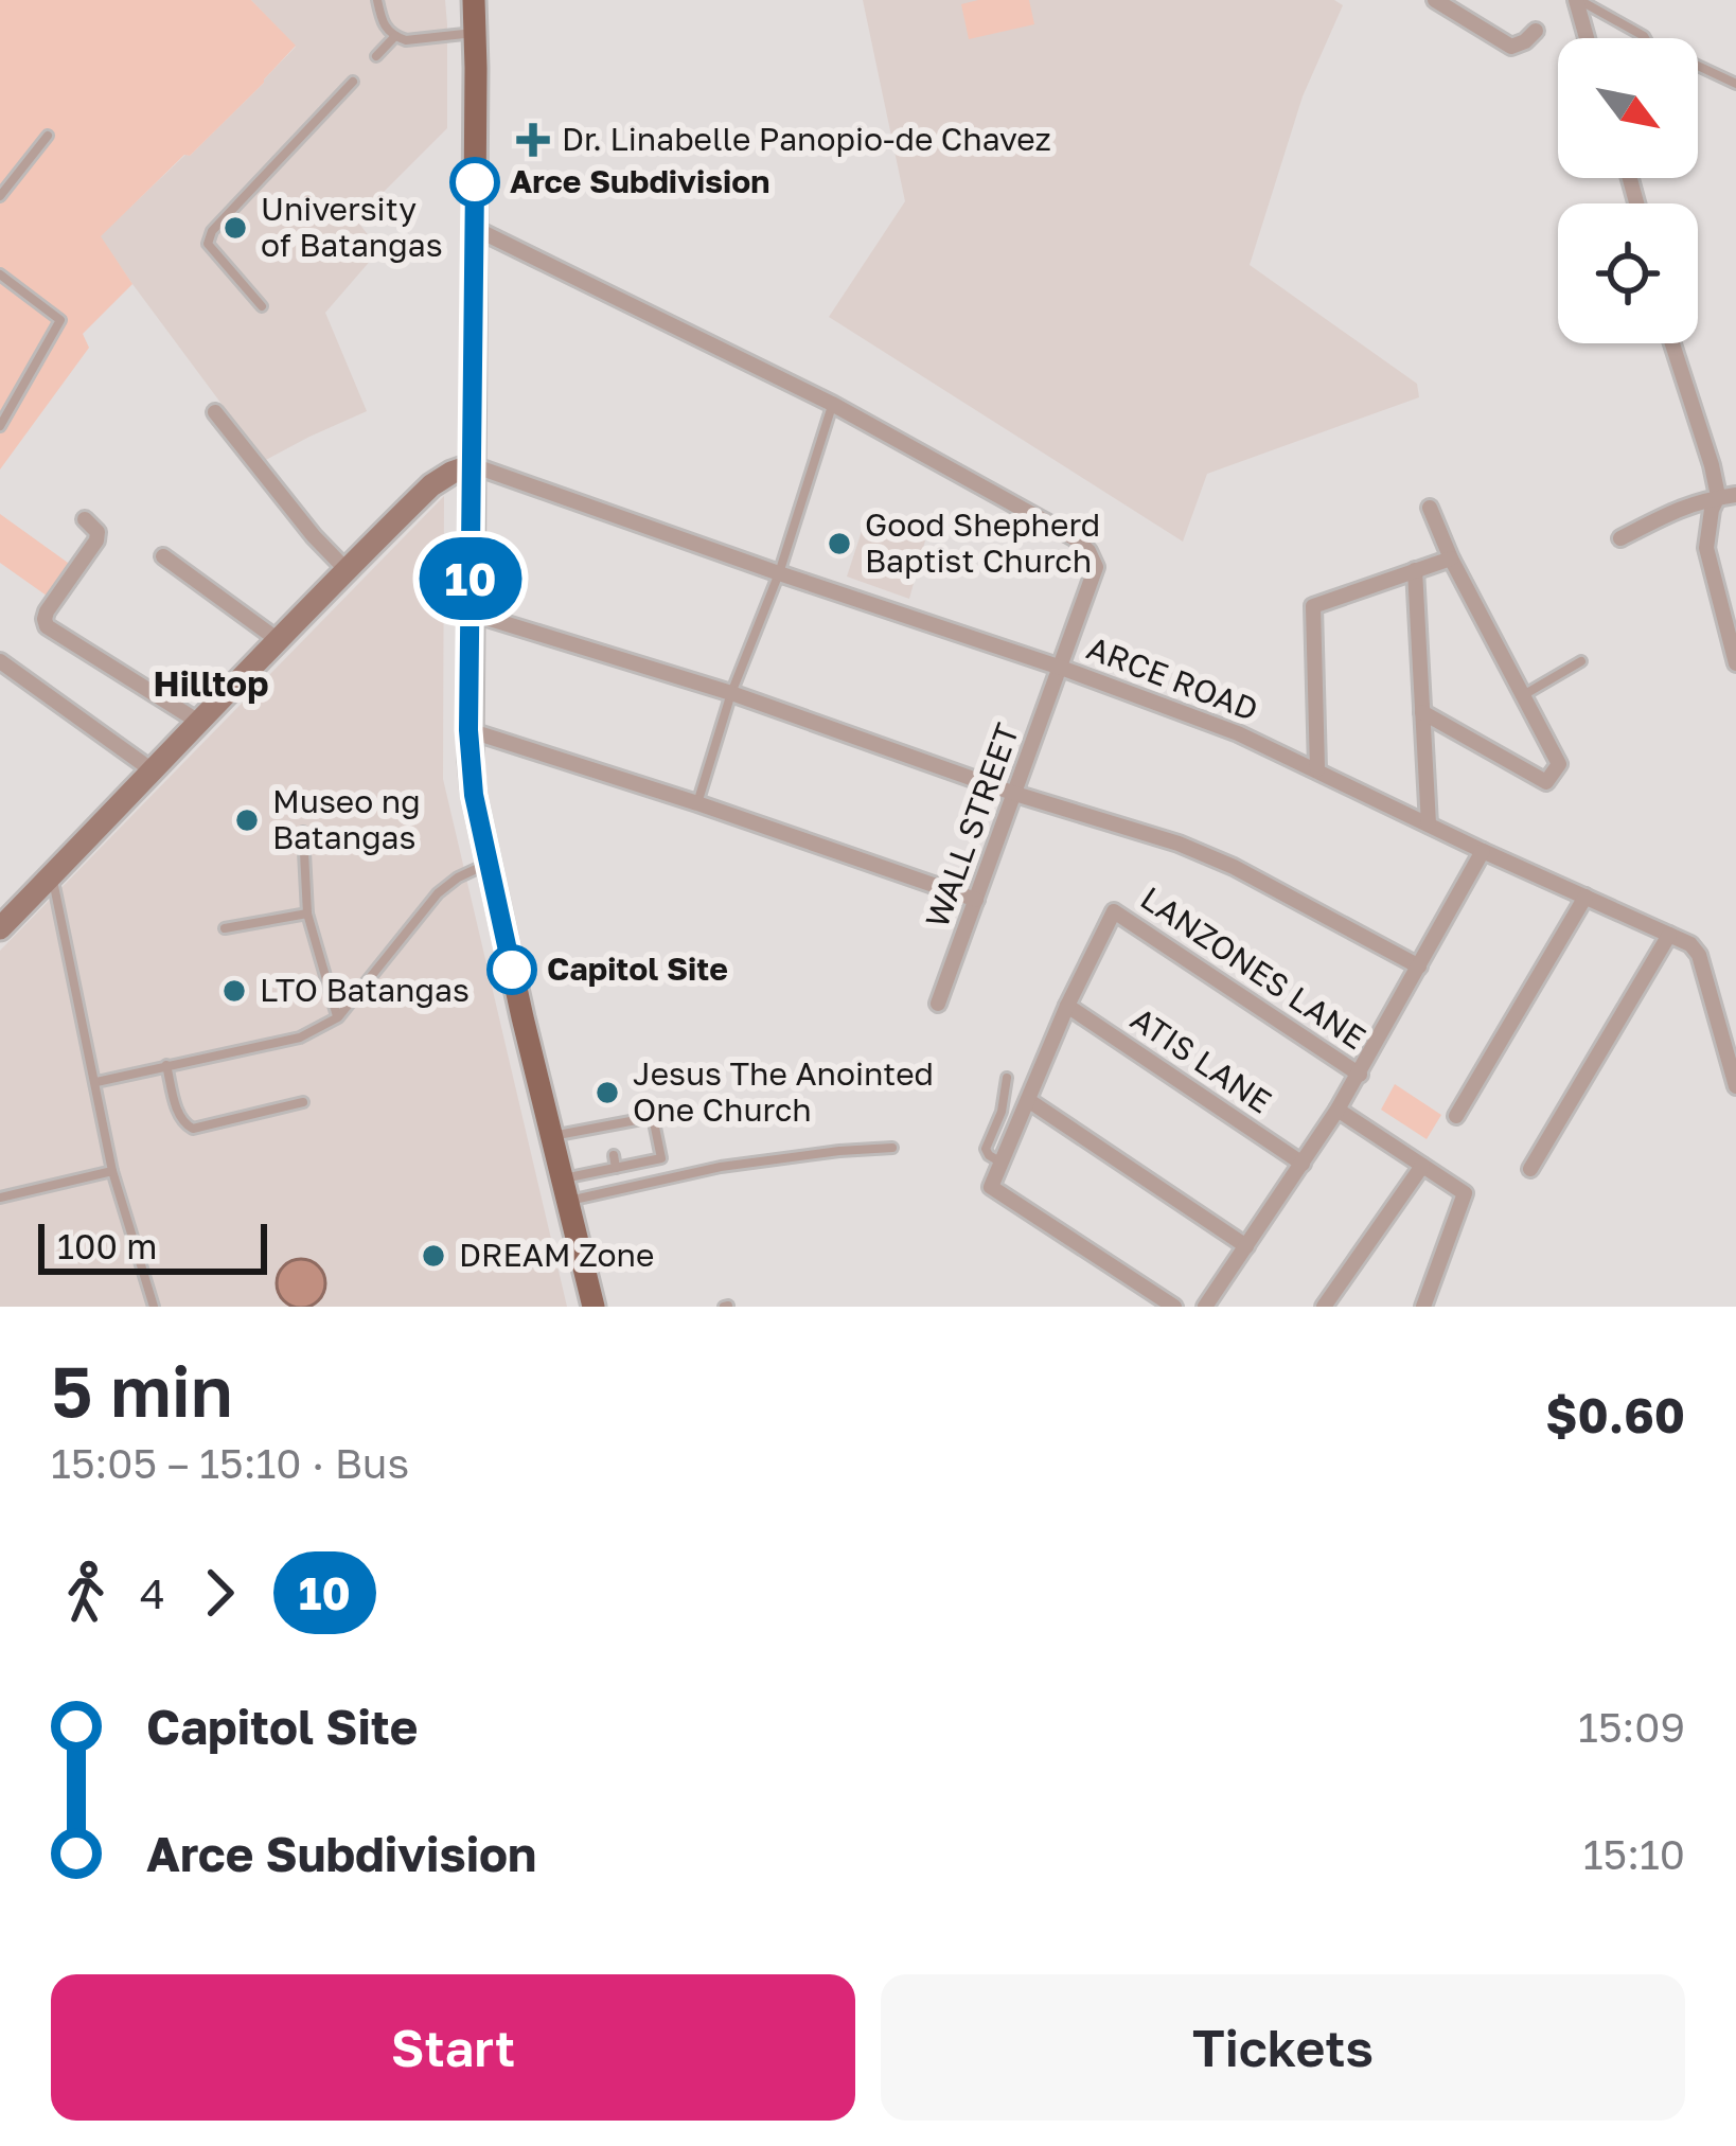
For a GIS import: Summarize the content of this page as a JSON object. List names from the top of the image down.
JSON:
{
  "streets": {
    "street": [
      "ARCE ROAD",
      "WALL STREET",
      "LANZONES LANE",
      "ATIS LANE"
    ]
  },
  "crossings": [
    ["ARCE ROAD", "WALL STREET"],
    ["LANZONES LANE", "ATIS LANE"]
  ],
  "districts": ["Hilltop"],
  "places": {
    "health": ["Dr. Linabelle Panopio-de Chavez"],
    "other": [
      "Arce Subdivision",
      "University of Batangas",
      "Good Shepherd Baptist Church",
      "Museo ng Batangas",
      "Capitol Site",
      "LTO Batangas",
      "Jesus The Anointed One Church",
      "DREAM Zone"
    ]
  },
  "lines": ["bus line 10"],
  "scale_bar": "100 m",
  "north": "bottom right",
  "page": {
    "on_map": "10",
    "scale": "100 m",
    "heading": ["5 min", "15:05 – 15:10 · Bus", "$0.60"],
    "legs": ["4", "10"],
    "list": [
      {
        "name": "Capitol Site",
        "value": "15:09"
      },
      {
        "name": "Arce Subdivision",
        "value": "15:10"
      }
    ],
    "buttons": ["Start", "Tickets"]
  }
}
